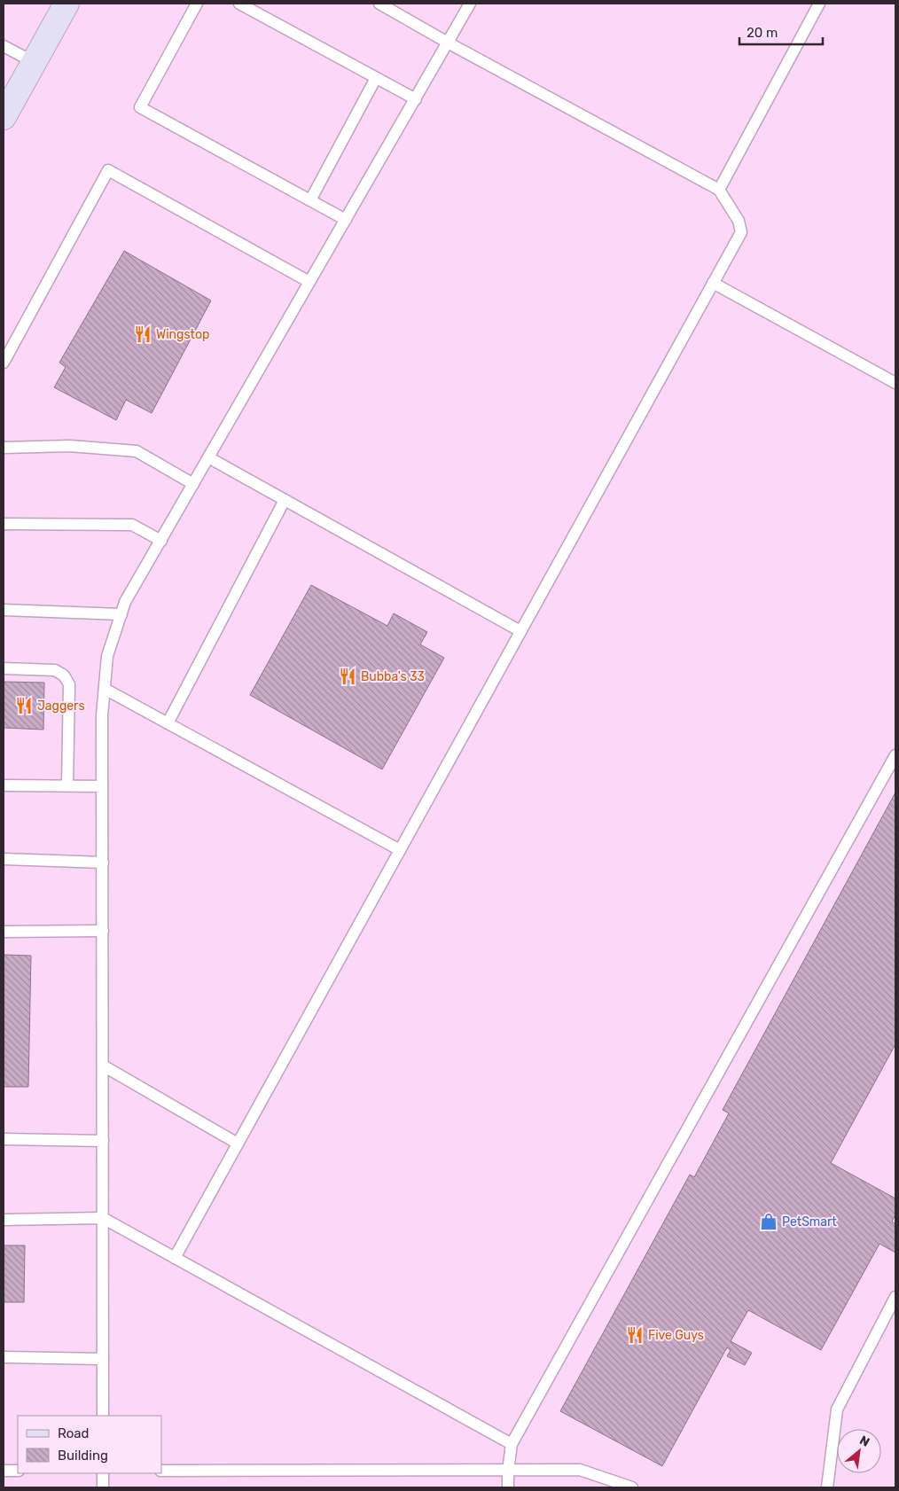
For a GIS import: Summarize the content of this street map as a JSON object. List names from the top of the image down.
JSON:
{
  "places": {
    "restaurant": [
      "Wingstop",
      "Bubba's 33",
      "Jaggers",
      "Five Guys"
    ],
    "shop": ["PetSmart"]
  },
  "legend": ["Road", "Building"],
  "scale_bar": "20 m",
  "north": "top right"
}
